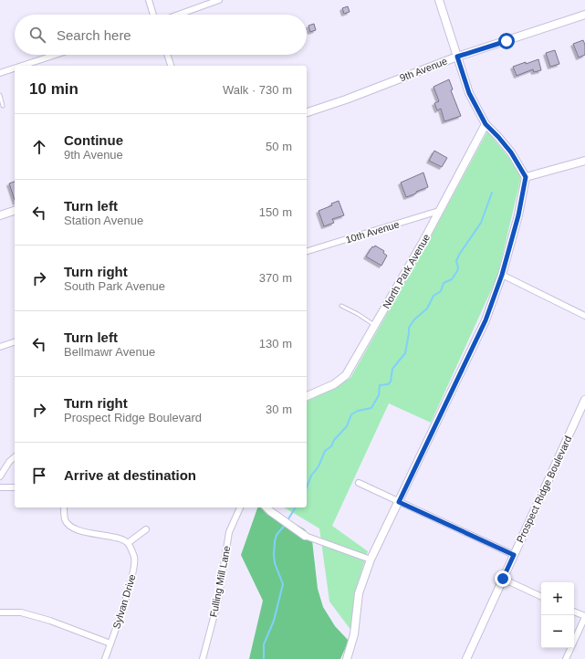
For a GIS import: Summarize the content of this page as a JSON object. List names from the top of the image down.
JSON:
{
  "streets": {
    "street": [
      "9th Avenue",
      "10th Avenue",
      "North Park Avenue",
      "Prospect Ridge Boulevard",
      "Fulling Mill Lane",
      "Sylvan Drive"
    ]
  },
  "crossings": [
    ["10th Avenue", "North Park Avenue"]
  ],
  "page": {
    "search": "Search here",
    "heading": ["10 min", "Walk · 730 m"],
    "list": [
      ["Continue", "9th Avenue", "50 m"],
      ["Turn left", "Station Avenue", "150 m"],
      ["Turn right", "South Park Avenue", "370 m"],
      ["Turn left", "Bellmawr Avenue", "130 m"],
      ["Turn right", "Prospect Ridge Boulevard", "30 m"],
      "Arrive at destination"
    ],
    "map_buttons": ["+", "−"]
  }
}
